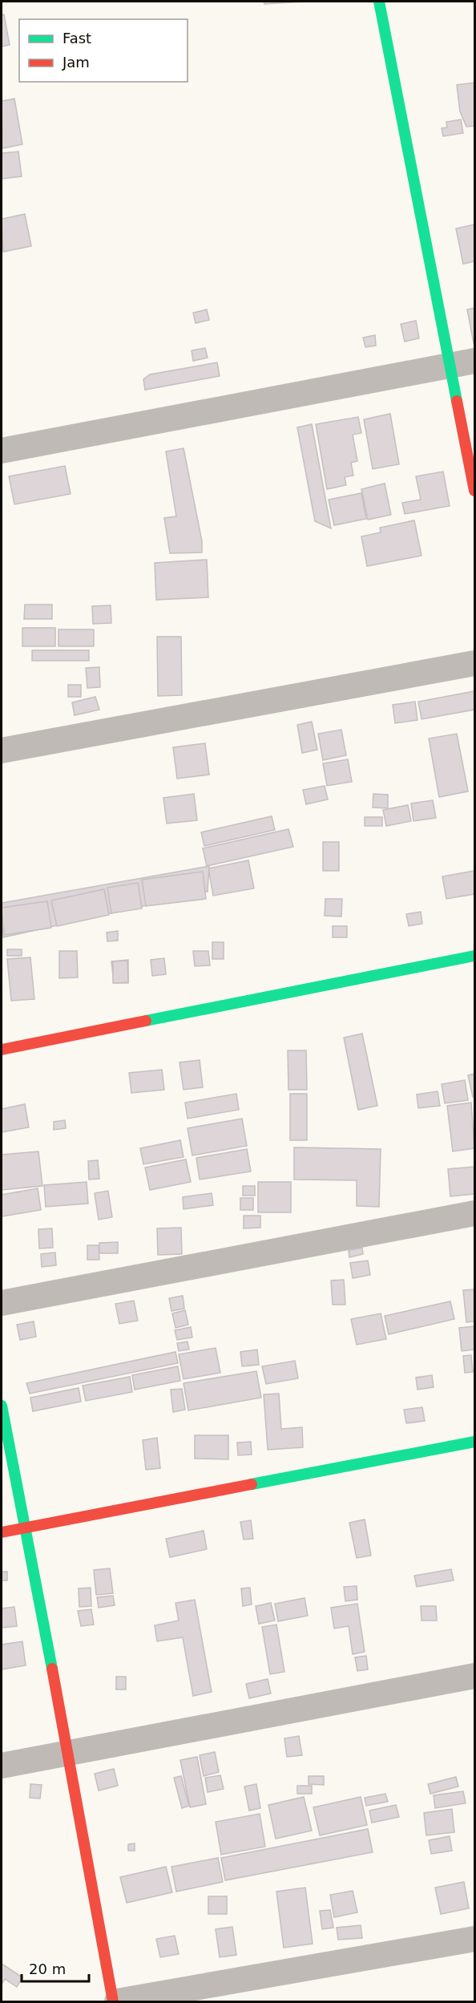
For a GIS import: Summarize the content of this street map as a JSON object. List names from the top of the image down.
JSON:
{
  "legend": ["Fast", "Jam"],
  "scale_bar": "20 m"
}
